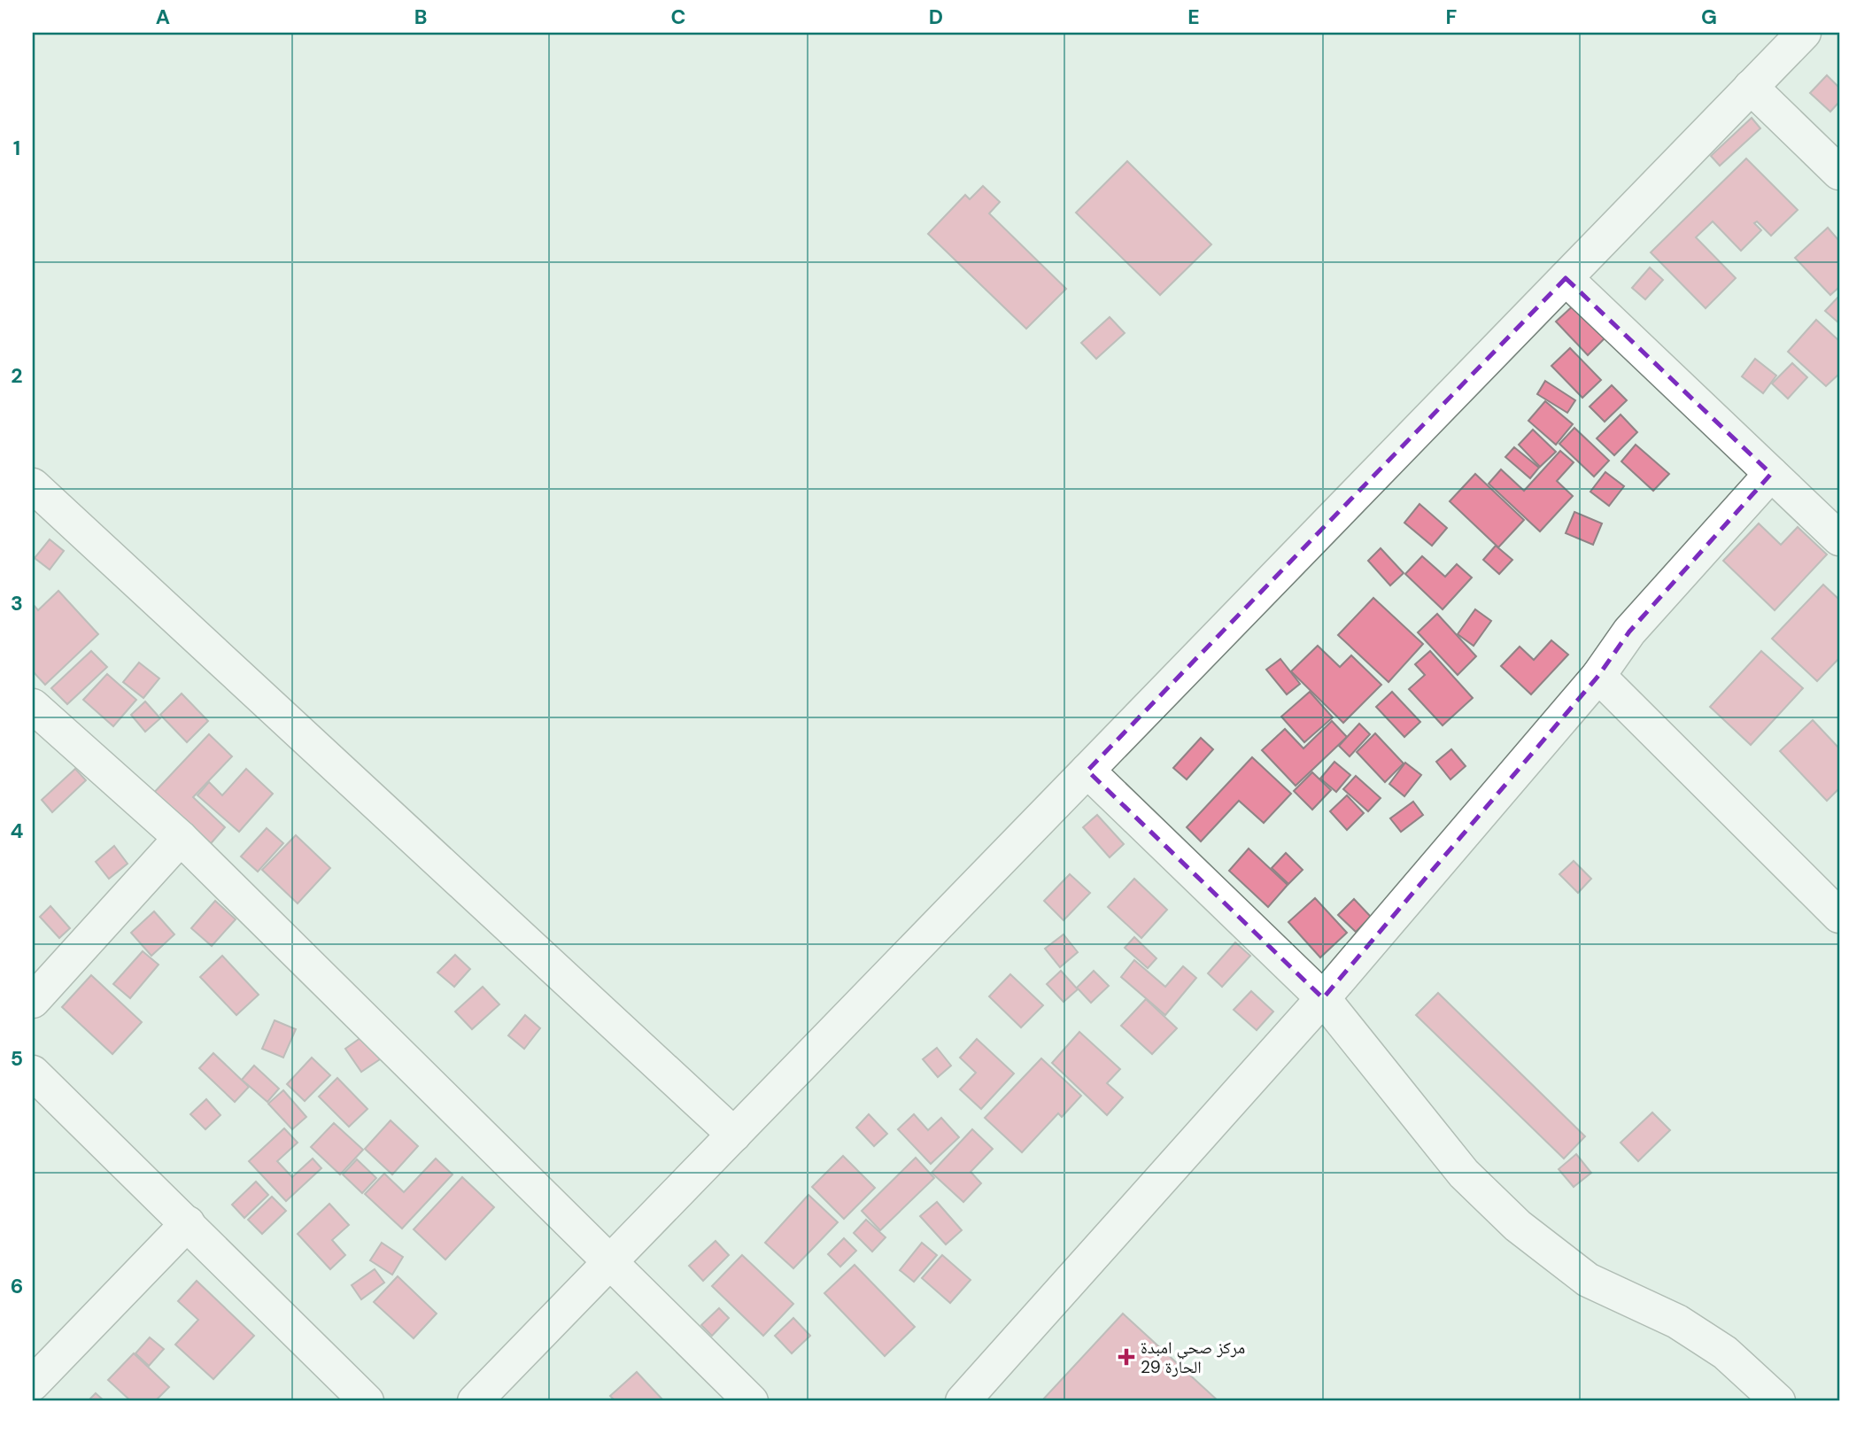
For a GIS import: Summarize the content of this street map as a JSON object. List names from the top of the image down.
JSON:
{
  "places": {
    "health": ["مركز صحي امبدة الحارة 29"]
  },
  "grid": {
    "columns": [
      "A",
      "B",
      "C",
      "D",
      "E",
      "F",
      "G"
    ],
    "rows": [
      "1",
      "2",
      "3",
      "4",
      "5",
      "6"
    ]
  }
}
